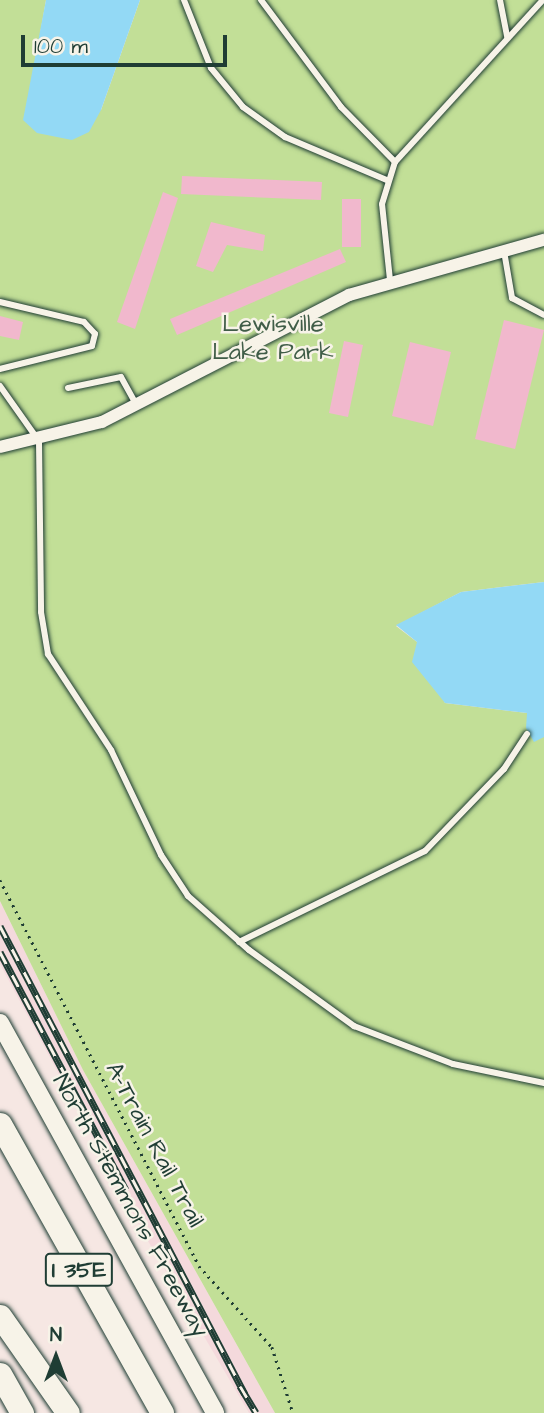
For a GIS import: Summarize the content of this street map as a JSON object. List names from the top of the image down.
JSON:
{
  "streets": {
    "highway": ["I 35E"],
    "main road": ["North Stemmons Freeway"],
    "path": ["A-Train Rail Trail"]
  },
  "parks": ["Lewisville Lake Park"],
  "scale_bar": "100 m",
  "north": "top"
}
